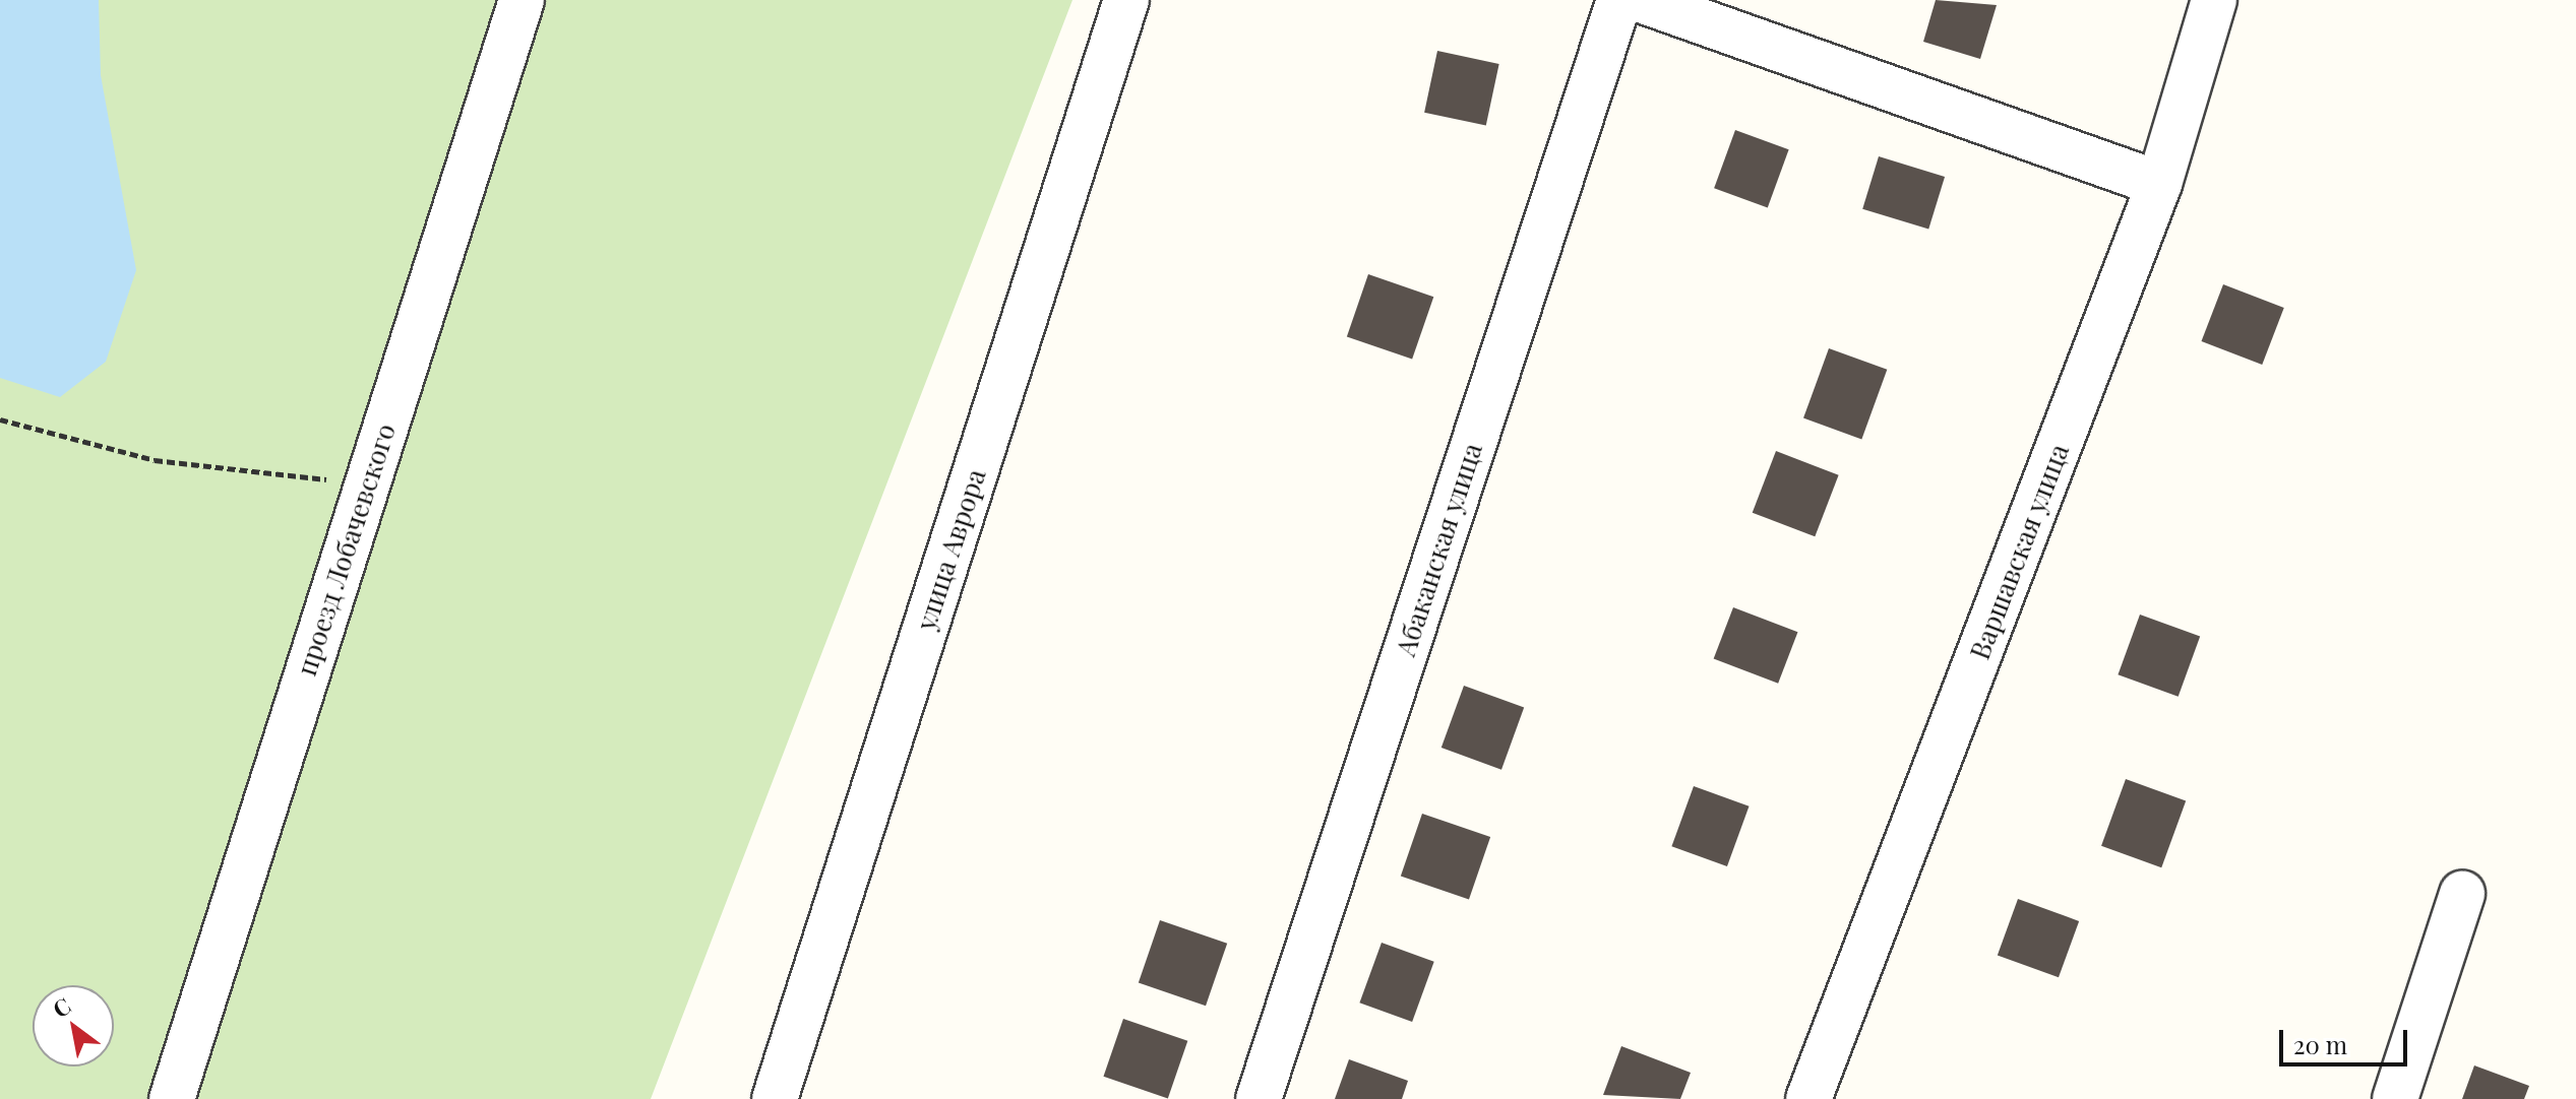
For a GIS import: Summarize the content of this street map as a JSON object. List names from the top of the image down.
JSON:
{
  "streets": {
    "street": [
      "проезд Лобачевского",
      "улица Аврора",
      "Абаканская улица",
      "Варшавская улица"
    ]
  },
  "scale_bar": "20 m",
  "north": "top left"
}
